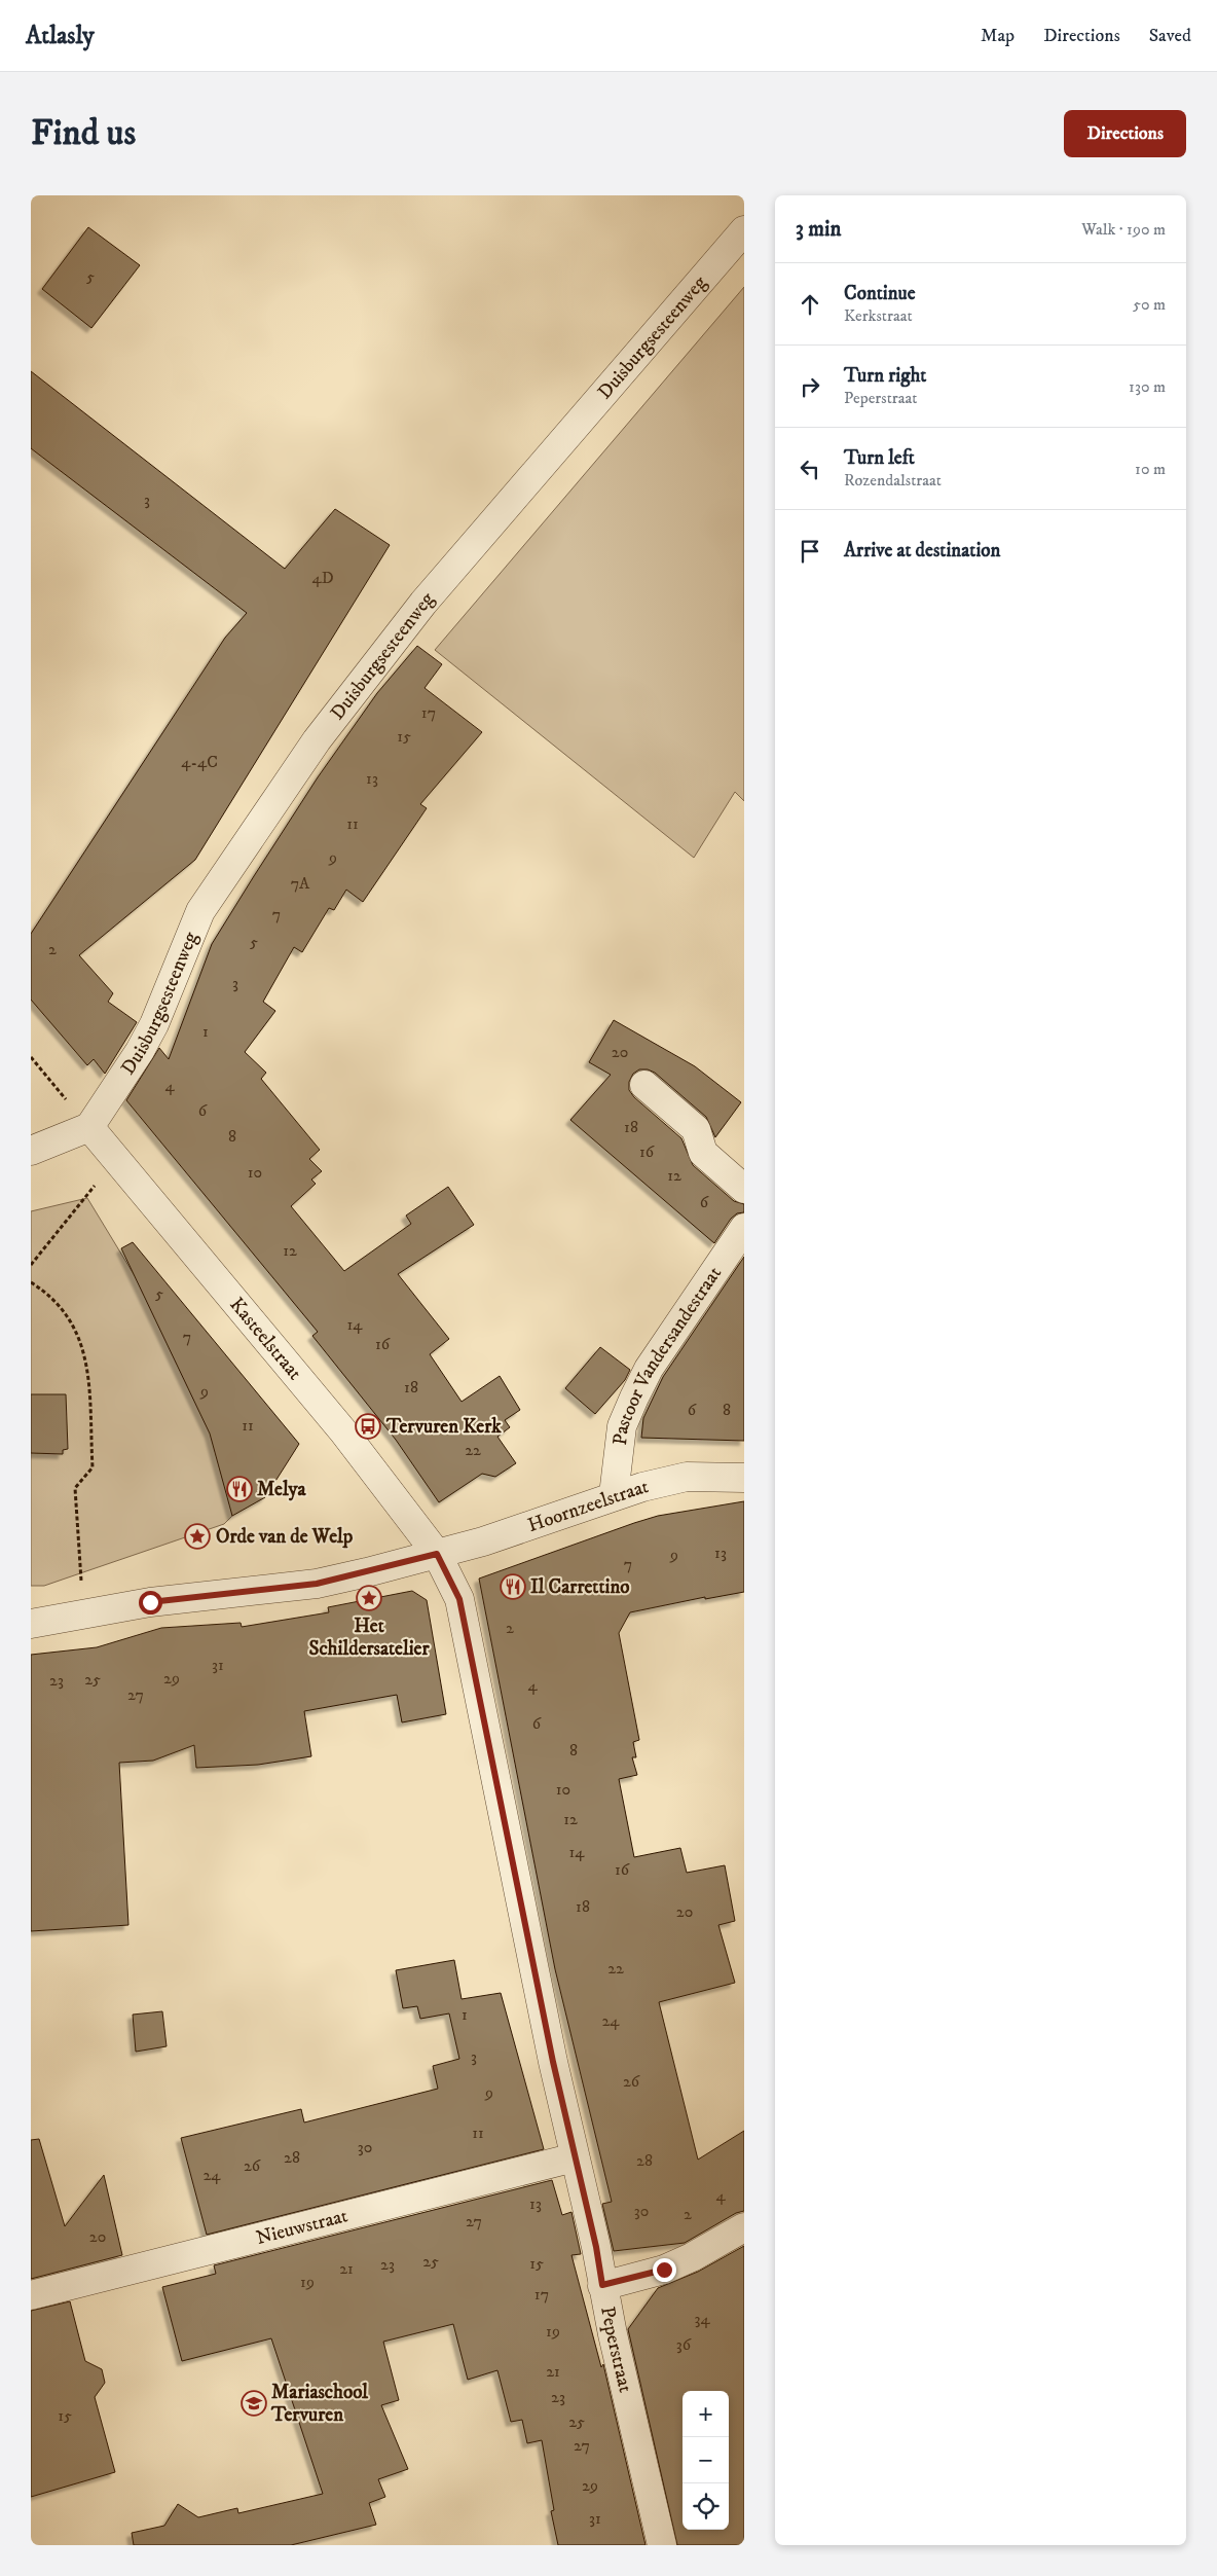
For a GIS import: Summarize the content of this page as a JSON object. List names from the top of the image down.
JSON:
{
  "streets": {
    "street": [
      "Duisburgsesteenweg",
      "Kasteelstraat",
      "Pastoor Vandersandestraat",
      "Hoornzeelstraat",
      "Nieuwstraat",
      "Peperstraat"
    ]
  },
  "crossings": [
    ["Duisburgsesteenweg", "Kasteelstraat"],
    ["Kasteelstraat", "Hoornzeelstraat"],
    ["Kasteelstraat", "Peperstraat"],
    ["Pastoor Vandersandestraat", "Hoornzeelstraat"],
    ["Hoornzeelstraat", "Peperstraat"],
    ["Nieuwstraat", "Peperstraat"]
  ],
  "places": {
    "bus stop": ["Tervuren Kerk"],
    "restaurant": ["Melya", "Il Carrettino"],
    "place": ["Orde van de Welp", "Het Schildersatelier"],
    "school or university": ["Mariaschool Tervuren"]
  },
  "house_numbers": [
    "5",
    "3",
    "4D",
    "17",
    "15",
    "4-4C",
    "13",
    "11",
    "9",
    "7A",
    "7",
    "5",
    "2",
    "3",
    "1",
    "20",
    "4",
    "6",
    "18",
    "8",
    "16",
    "10",
    "12",
    "6",
    "12",
    "5",
    "14",
    "7",
    "16",
    "18",
    "9",
    "6",
    "8",
    "11",
    "22",
    "13",
    "9",
    "7",
    "2",
    "31",
    "29",
    "25",
    "23",
    "4",
    "27",
    "6",
    "8",
    "10",
    "12",
    "14",
    "16",
    "18",
    "20",
    "22",
    "1",
    "24",
    "3",
    "26",
    "9",
    "11",
    "30",
    "28",
    "28",
    "26",
    "24",
    "4",
    "13",
    "30",
    "2",
    "27",
    "20",
    "25",
    "15",
    "23",
    "21",
    "19",
    "17",
    "34",
    "19",
    "36",
    "21",
    "23",
    "15",
    "25",
    "27",
    "29",
    "31"
  ],
  "page": {
    "header": "Atlasly",
    "nav": ["Map", "Directions", "Saved"],
    "buttons": "Directions",
    "title": "Find us",
    "heading": ["3 min", "Walk · 190 m"],
    "list": [
      ["Continue", "Kerkstraat", "50 m"],
      ["Turn right", "Peperstraat", "130 m"],
      ["Turn left", "Rozendalstraat", "10 m"],
      "Arrive at destination"
    ],
    "map_buttons": ["+", "−"]
  }
}
